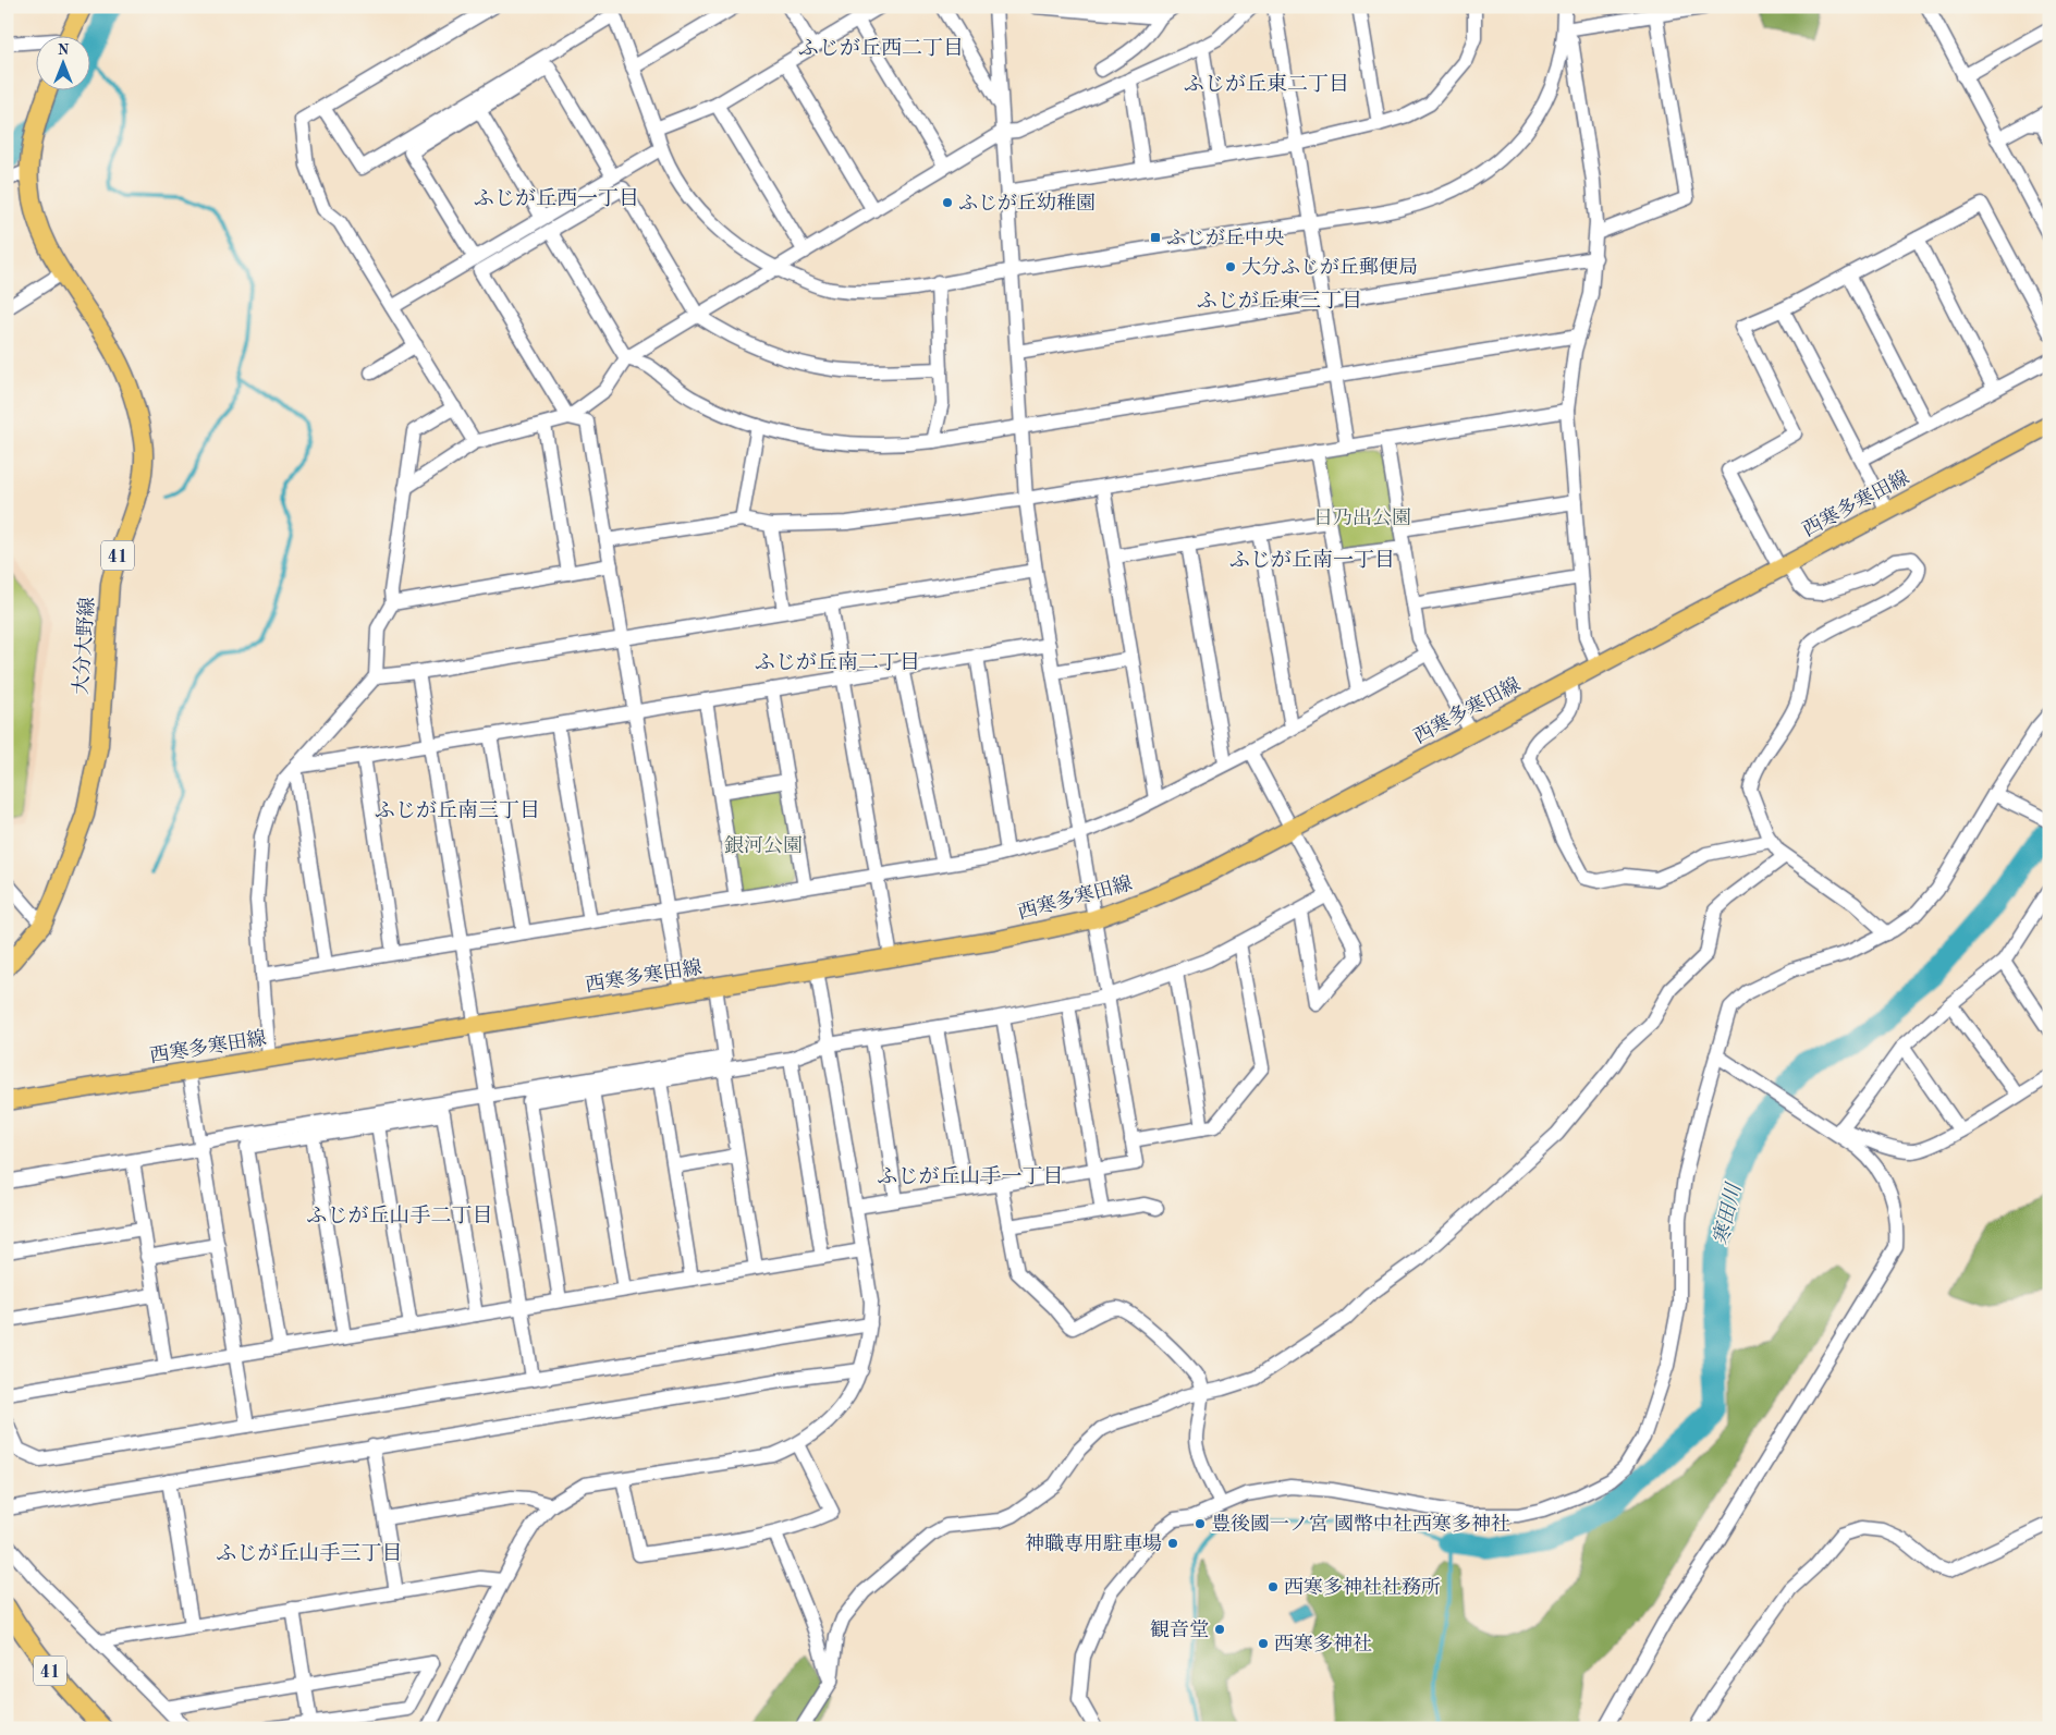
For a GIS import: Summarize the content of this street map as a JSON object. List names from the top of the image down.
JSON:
{
  "streets": {
    "main road": ["西寒多寒田線", "41", "大分大野線"]
  },
  "districts": [
    "ふじが丘西二丁目",
    "ふじが丘東二丁目",
    "ふじが丘西一丁目",
    "ふじが丘東三丁目",
    "ふじが丘南一丁目",
    "ふじが丘南二丁目",
    "ふじが丘南三丁目",
    "ふじが丘山手一丁目",
    "ふじが丘山手二丁目",
    "ふじが丘山手三丁目"
  ],
  "water": ["寒田川"],
  "parks": ["日乃出公園", "銀河公園"],
  "places": {
    "other": [
      "ふじが丘幼稚園",
      "大分ふじが丘郵便局",
      "豊後國一ノ宮 國幣中社西寒多神社",
      "神職専用駐車場",
      "西寒多神社社務所",
      "観音堂",
      "西寒多神社"
    ],
    "transit": ["ふじが丘中央"]
  },
  "north": "top"
}
